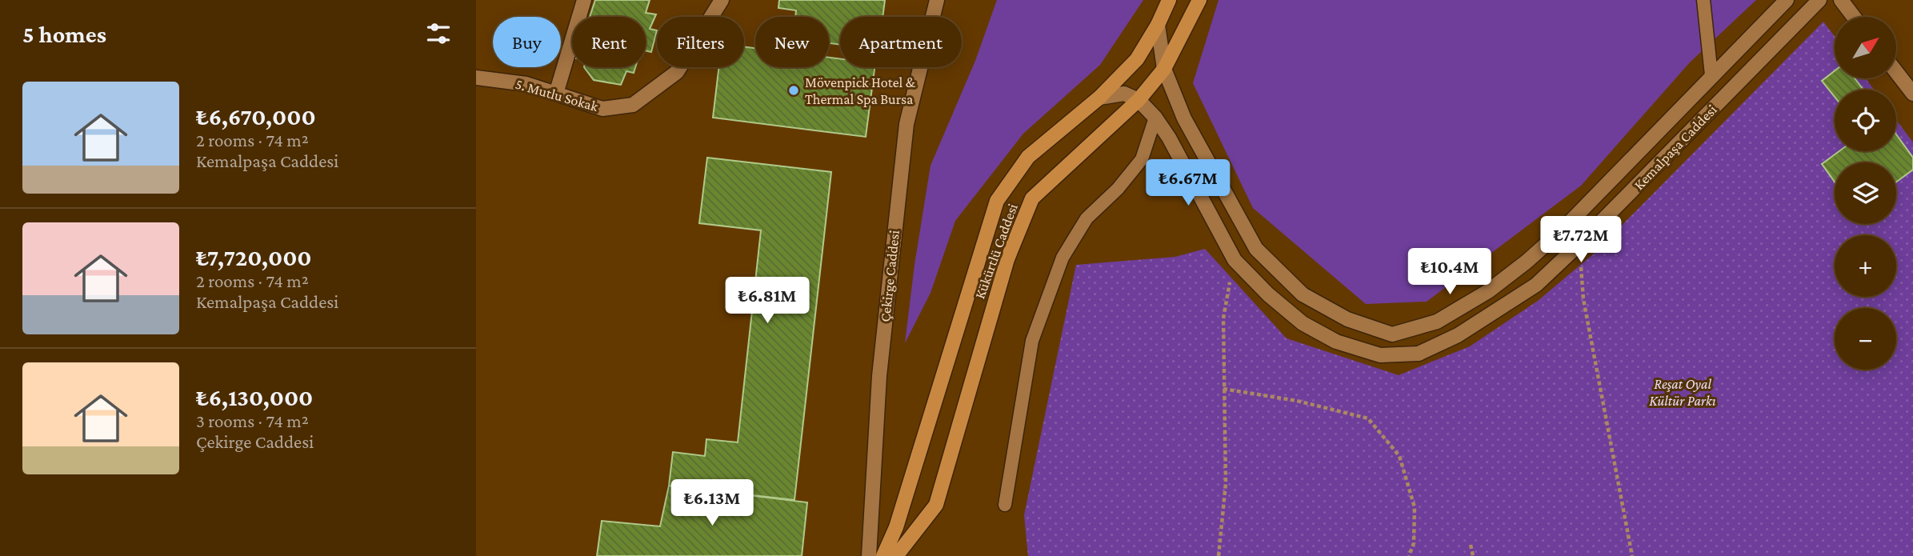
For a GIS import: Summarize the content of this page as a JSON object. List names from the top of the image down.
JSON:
{
  "streets": {
    "main road": [
      "5. Mutlu Sokak",
      "Kemalpaşa Caddesi",
      "Kükürtlü Caddesi",
      "Çekirge Caddesi"
    ]
  },
  "crossings": [
    ["Kemalpaşa Caddesi", "Kükürtlü Caddesi"]
  ],
  "parks": ["Reşat Oyal Kültür Parkı"],
  "places": ["Mövenpick Hotel & Thermal Spa Bursa"],
  "north": "top right",
  "page": {
    "heading": "5 homes",
    "map_buttons": ["+", "−"],
    "chip": [
      "Buy",
      "Rent",
      "Filters",
      "New",
      "Apartment"
    ],
    "list": [
      {
        "name": "₺6,670,000",
        "note": "2 rooms · 74 m² · Kemalpaşa Caddesi"
      },
      {
        "name": "₺7,720,000",
        "note": "2 rooms · 74 m² · Kemalpaşa Caddesi"
      },
      {
        "name": "₺6,130,000",
        "note": "3 rooms · 74 m² · Çekirge Caddesi"
      }
    ],
    "price": [
      "₺6.67M",
      "₺7.72M",
      "₺10.4M",
      "₺6.81M",
      "₺6.13M"
    ]
  }
}
